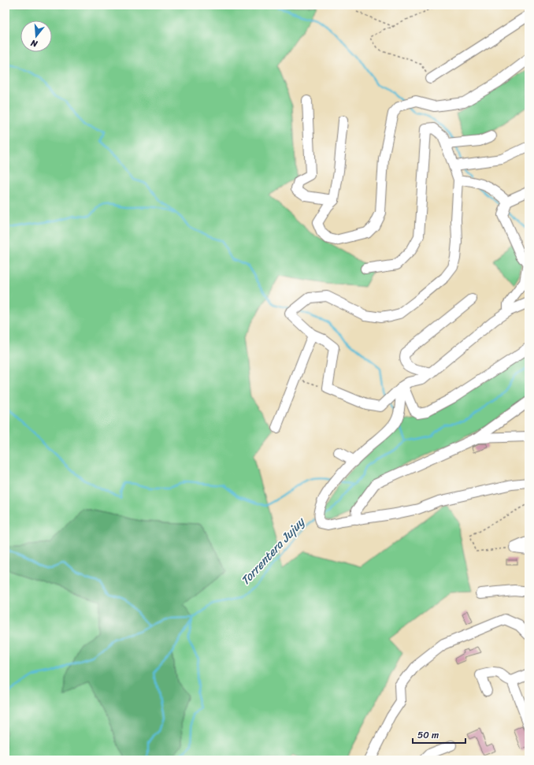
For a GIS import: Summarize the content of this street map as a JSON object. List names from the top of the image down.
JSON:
{
  "water": ["Torrentera Jujuy"],
  "scale_bar": "50 m",
  "north": "bottom"
}
